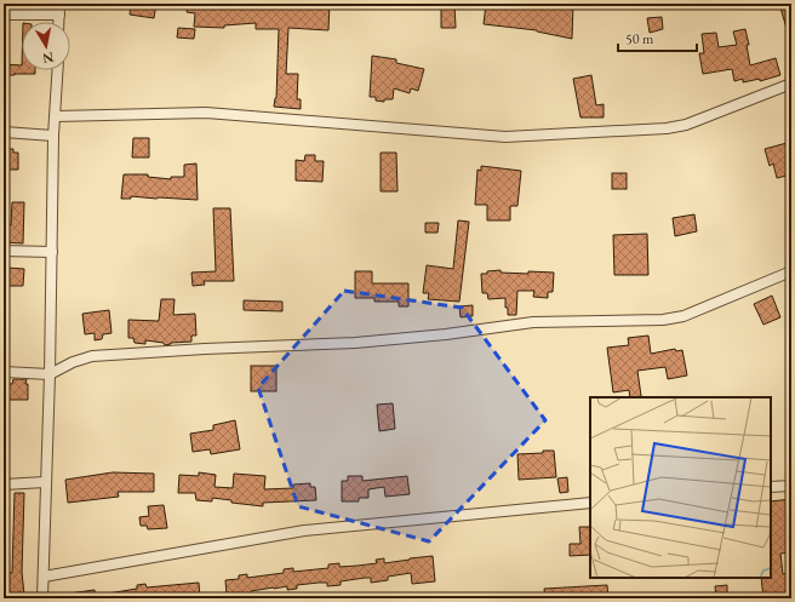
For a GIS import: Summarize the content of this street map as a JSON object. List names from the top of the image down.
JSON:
{
  "scale_bar": "50 m",
  "north": "bottom"
}
